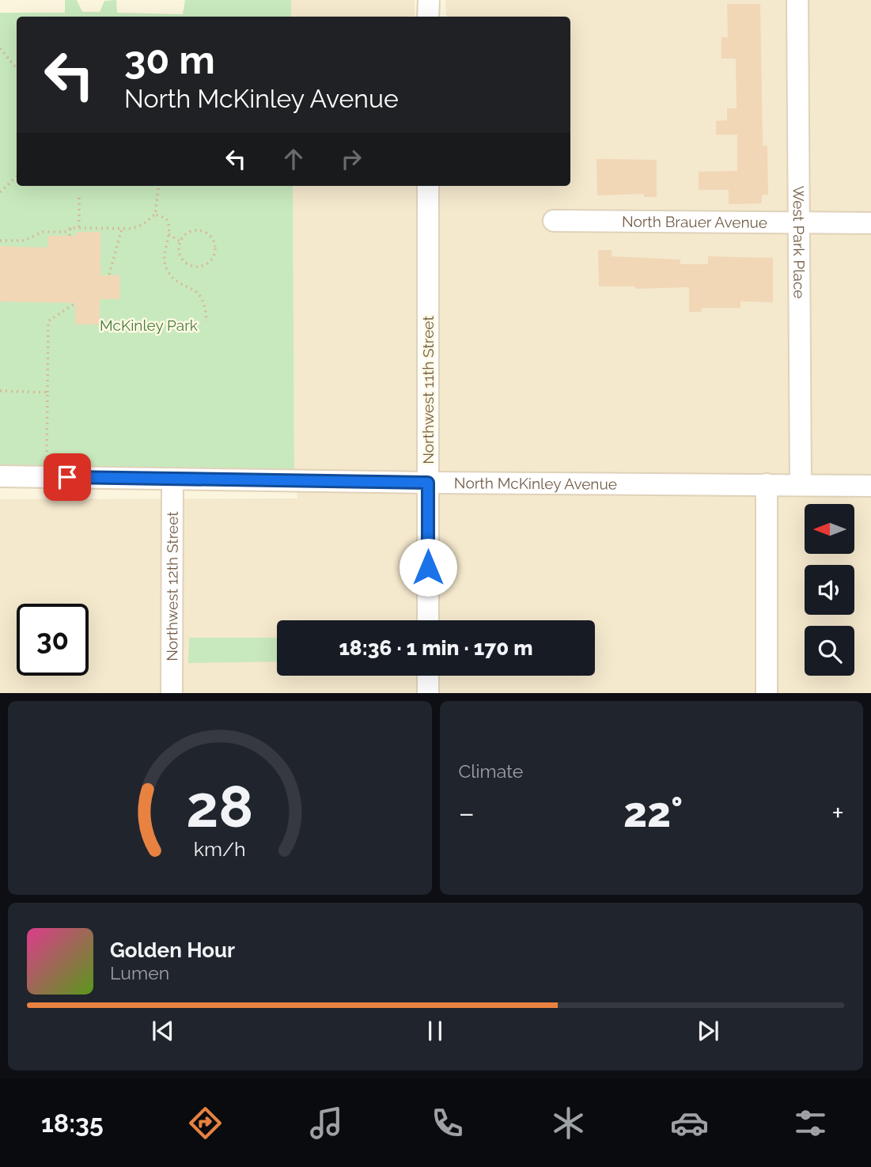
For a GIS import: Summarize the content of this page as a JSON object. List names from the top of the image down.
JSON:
{
  "streets": {
    "street": [
      "North Brauer Avenue",
      "West Park Place",
      "Northwest 11th Street",
      "North McKinley Avenue",
      "Northwest 12th Street"
    ]
  },
  "crossings": [
    ["North Brauer Avenue", "West Park Place"],
    ["West Park Place", "North McKinley Avenue"],
    ["Northwest 11th Street", "North McKinley Avenue"],
    ["North McKinley Avenue", "Northwest 12th Street"]
  ],
  "parks": ["McKinley Park"],
  "north": "left",
  "page": {
    "turn": ["30 m", "North McKinley Avenue"],
    "limit": "30",
    "trip": "18:36 · 1 min · 170 m",
    "tile": "Climate",
    "heat": ["−", "22°", "+"],
    "song": ["Golden Hour", "Lumen"],
    "tabs": "18:35",
    "gauge": ["28", "km/h"]
  }
}
